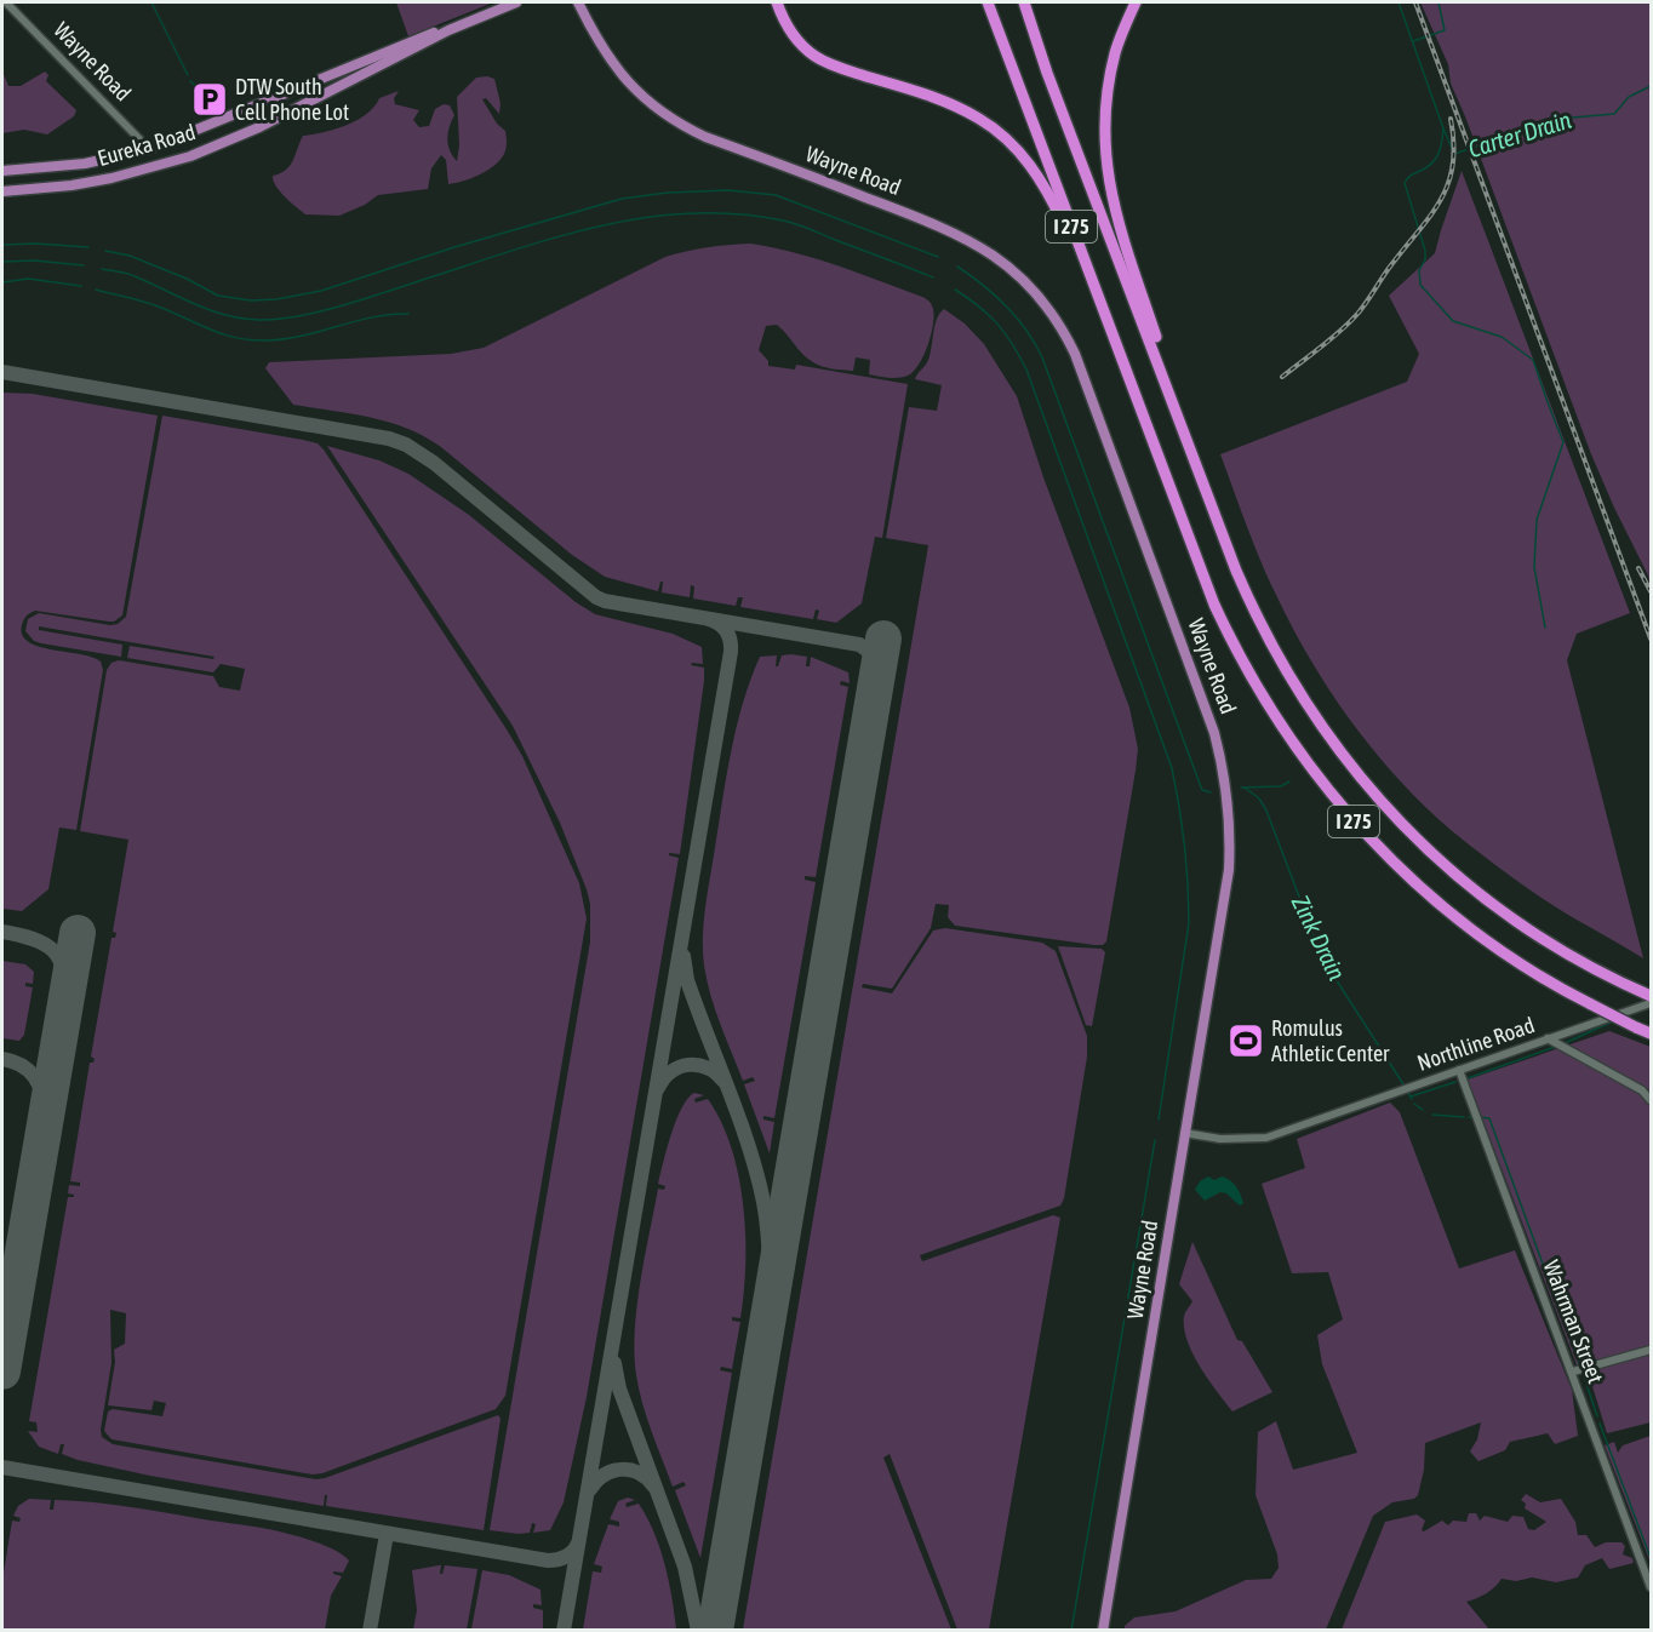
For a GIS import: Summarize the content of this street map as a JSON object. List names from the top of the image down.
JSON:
{
  "streets": {
    "highway": ["I 275"],
    "main road": ["Wayne Road", "Eureka Road"],
    "street": ["Northline Road", "Wahrman Street"]
  },
  "crossings": [
    ["Wayne Road", "Eureka Road"],
    ["Wayne Road", "Northline Road"],
    ["Northline Road", "Wahrman Street"]
  ],
  "water": ["Carter Drain", "Zink Drain"],
  "places": {
    "parking": ["DTW South Cell Phone Lot"],
    "sports": ["Romulus Athletic Center"]
  }
}
